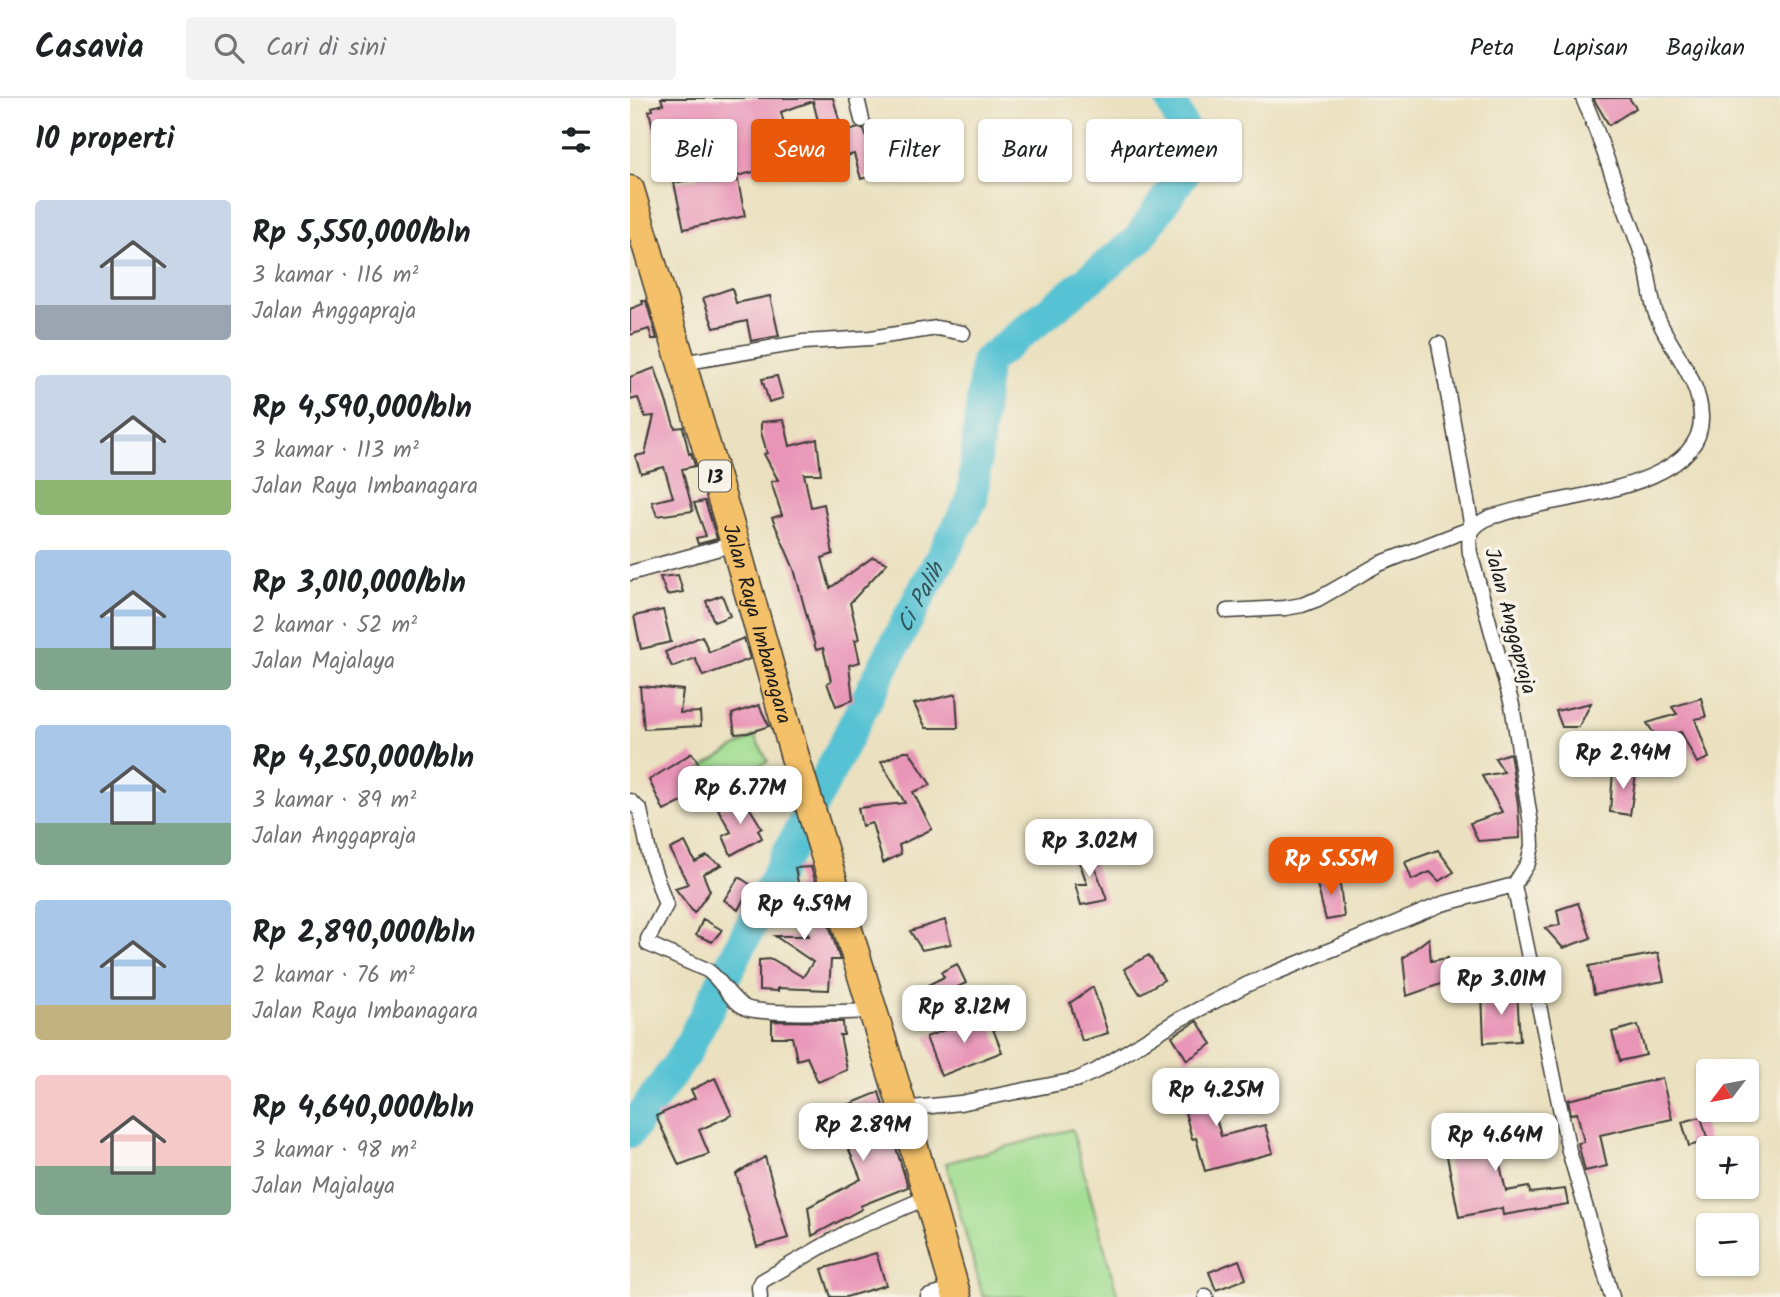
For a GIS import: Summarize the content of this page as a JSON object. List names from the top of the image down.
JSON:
{
  "streets": {
    "highway": ["13", "Jalan Raya Imbanagara"],
    "street": ["Jalan Anggapraja"]
  },
  "water": ["Ci Palih"],
  "north": "bottom left",
  "page": {
    "header": "Casavia",
    "search": "Cari di sini",
    "nav": ["Peta", "Lapisan", "Bagikan"],
    "heading": "10 properti",
    "chip": [
      "Beli",
      "Sewa",
      "Filter",
      "Baru",
      "Apartemen"
    ],
    "list": [
      {
        "name": "Rp 5,550,000/bln",
        "note": "3 kamar · 116 m² · Jalan Anggapraja"
      },
      {
        "name": "Rp 4,590,000/bln",
        "note": "3 kamar · 113 m² · Jalan Raya Imbanagara"
      },
      {
        "name": "Rp 3,010,000/bln",
        "note": "2 kamar · 52 m² · Jalan Majalaya"
      },
      {
        "name": "Rp 4,250,000/bln",
        "note": "3 kamar · 89 m² · Jalan Anggapraja"
      },
      {
        "name": "Rp 2,890,000/bln",
        "note": "2 kamar · 76 m² · Jalan Raya Imbanagara"
      },
      {
        "name": "Rp 4,640,000/bln",
        "note": "3 kamar · 98 m² · Jalan Majalaya"
      }
    ],
    "price": [
      "Rp 2.94M",
      "Rp 6.77M",
      "Rp 3.02M",
      "Rp 5.55M",
      "Rp 4.59M",
      "Rp 3.01M",
      "Rp 8.12M",
      "Rp 4.25M",
      "Rp 2.89M",
      "Rp 4.64M"
    ],
    "map_buttons": ["+", "−"]
  }
}
